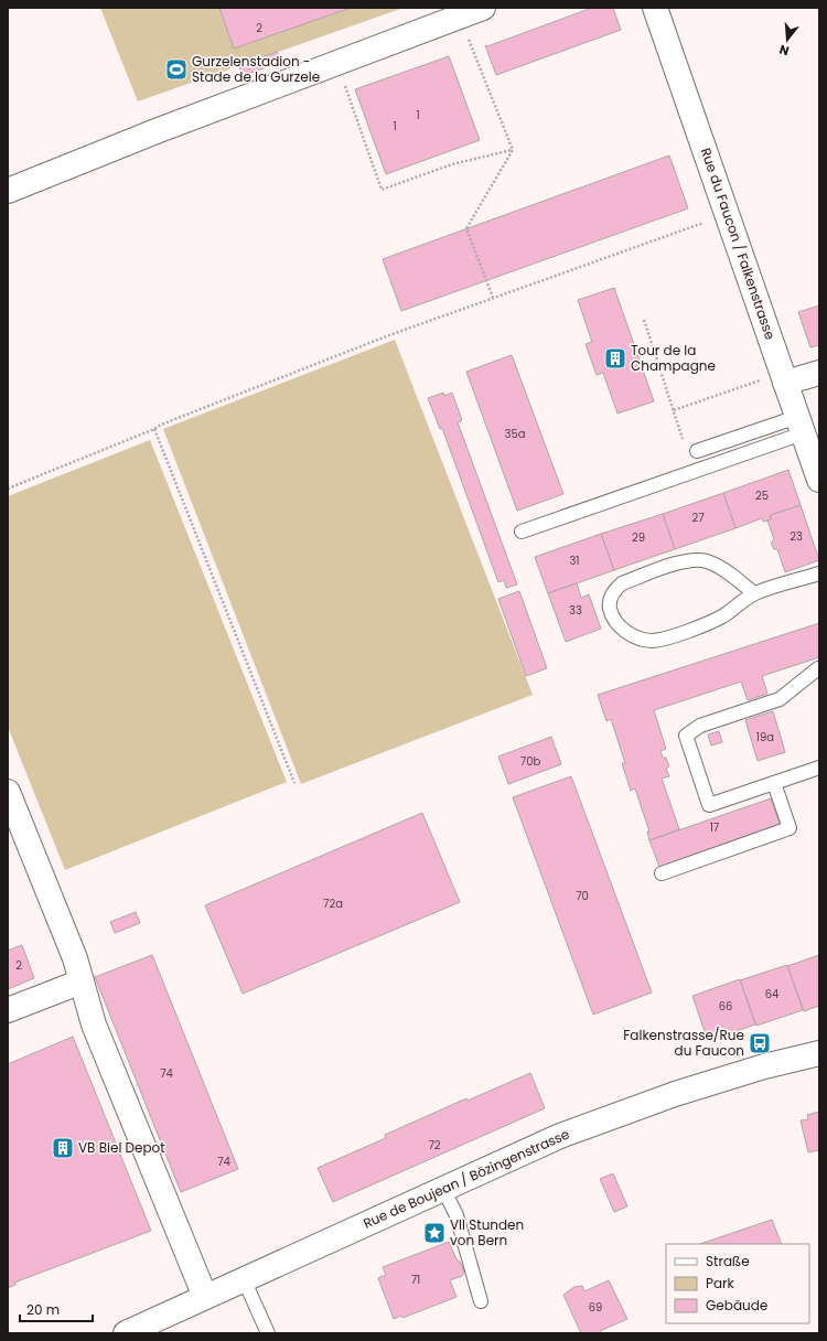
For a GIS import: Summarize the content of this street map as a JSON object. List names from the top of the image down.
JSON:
{
  "streets": {
    "street": ["Rue du Faucon / Falkenstrasse", "Rue de Boujean / Bözingenstrasse"]
  },
  "places": {
    "sports": ["Gurzelenstadion - Stade de la Gurzele"],
    "building": ["Tour de la Champagne", "VB Biel Depot"],
    "bus stop": ["Falkenstrasse/Rue du Faucon"],
    "place": ["VII Stunden von Bern"]
  },
  "house_numbers": [
    "2",
    "1",
    "1",
    "35a",
    "25",
    "27",
    "23",
    "29",
    "31",
    "33",
    "19a",
    "70b",
    "17",
    "70",
    "72a",
    "2",
    "64",
    "66",
    "74",
    "72",
    "74",
    "71",
    "69"
  ],
  "legend": ["Straße", "Park", "Gebäude"],
  "scale_bar": "20 m",
  "north": "bottom"
}
